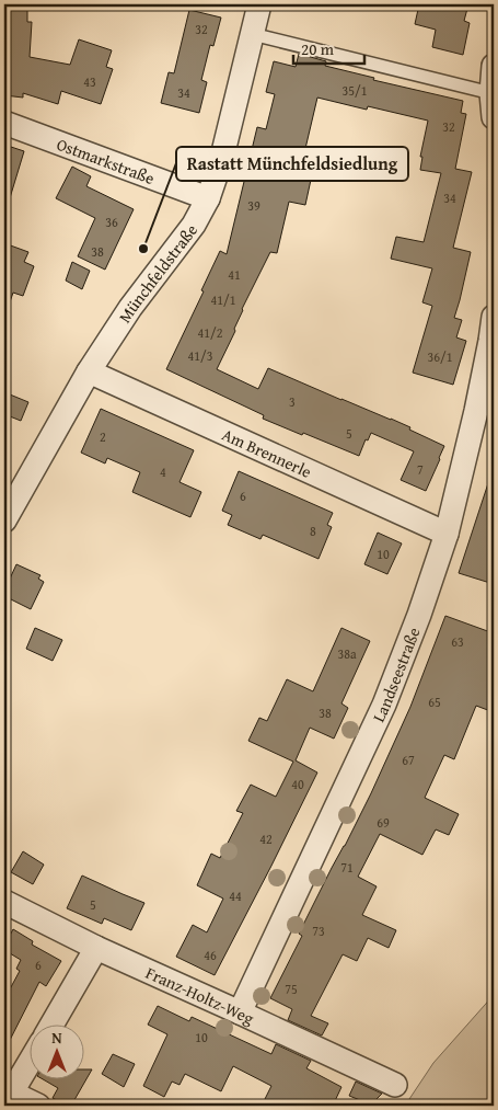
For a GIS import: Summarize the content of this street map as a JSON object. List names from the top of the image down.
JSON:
{
  "streets": {
    "street": [
      "Ostmarkstraße",
      "Münchfeldstraße",
      "Am Brennerle",
      "Landseestraße",
      "Franz-Holtz-Weg"
    ]
  },
  "crossings": [
    ["Ostmarkstraße", "Münchfeldstraße"],
    ["Münchfeldstraße", "Am Brennerle"],
    ["Am Brennerle", "Landseestraße"],
    ["Landseestraße", "Franz-Holtz-Weg"]
  ],
  "places": ["Rastatt Münchfeldsiedlung"],
  "house_numbers": [
    "32",
    "43",
    "35/1",
    "34",
    "32",
    "34",
    "39",
    "36",
    "38",
    "41",
    "41/1",
    "41/2",
    "41/3",
    "36/1",
    "3",
    "5",
    "2",
    "7",
    "4",
    "6",
    "8",
    "10",
    "63",
    "38a",
    "65",
    "38",
    "67",
    "40",
    "69",
    "42",
    "71",
    "44",
    "5",
    "73",
    "46",
    "6",
    "75",
    "10"
  ],
  "scale_bar": "20 m",
  "north": "top"
}
